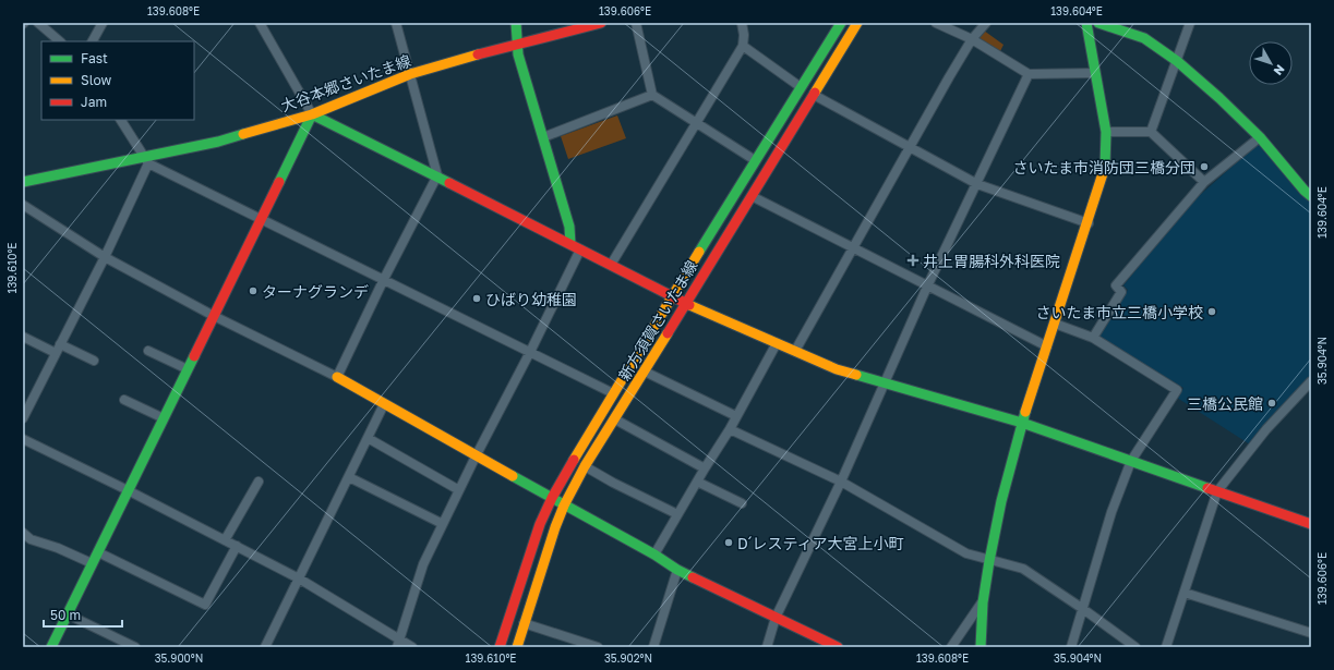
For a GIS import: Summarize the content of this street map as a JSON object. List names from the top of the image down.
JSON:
{
  "streets": {
    "street": ["大谷本郷さいたま線", "新方須賀さいたま線"]
  },
  "places": {
    "other": [
      "さいたま市消防団三橋分団",
      "ターナグランデ",
      "ひばり幼稚園",
      "さいたま市立三橋小学校",
      "三橋公民館",
      "D´レスティア大宮上小町"
    ],
    "health": ["井上胃腸科外科医院"]
  },
  "legend": ["Fast", "Slow", "Jam"],
  "scale_bar": "50 m",
  "north": "bottom right",
  "coordinates": [
    "139.608°E",
    "139.606°E",
    "139.604°E",
    "139.610°E",
    "35.904°N",
    "35.900°N",
    "35.902°N"
  ]
}
